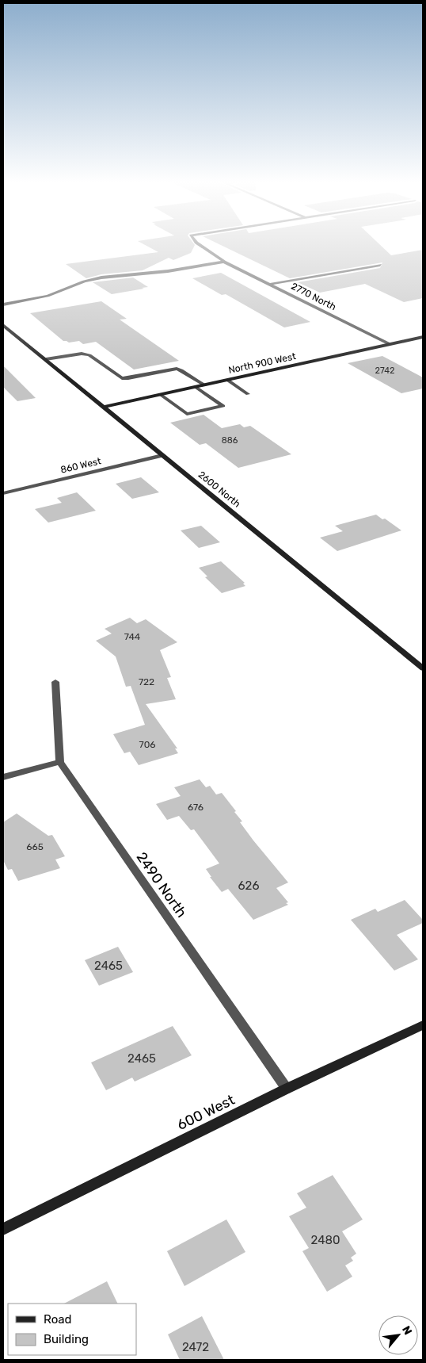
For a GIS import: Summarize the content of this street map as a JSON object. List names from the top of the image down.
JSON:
{
  "streets": {
    "street": [
      "2770 North",
      "North 900 West",
      "860 West",
      "2600 North",
      "2490 North",
      "600 West"
    ]
  },
  "crossings": [
    ["2770 North", "North 900 West"],
    ["North 900 West", "2600 North"],
    ["860 West", "2600 North"],
    ["2490 North", "600 West"]
  ],
  "house_numbers": [
    "2742",
    "886",
    "744",
    "722",
    "706",
    "676",
    "665",
    "626",
    "2465",
    "2465",
    "2480",
    "2472"
  ],
  "legend": ["Road", "Building"],
  "north": "top right"
}
